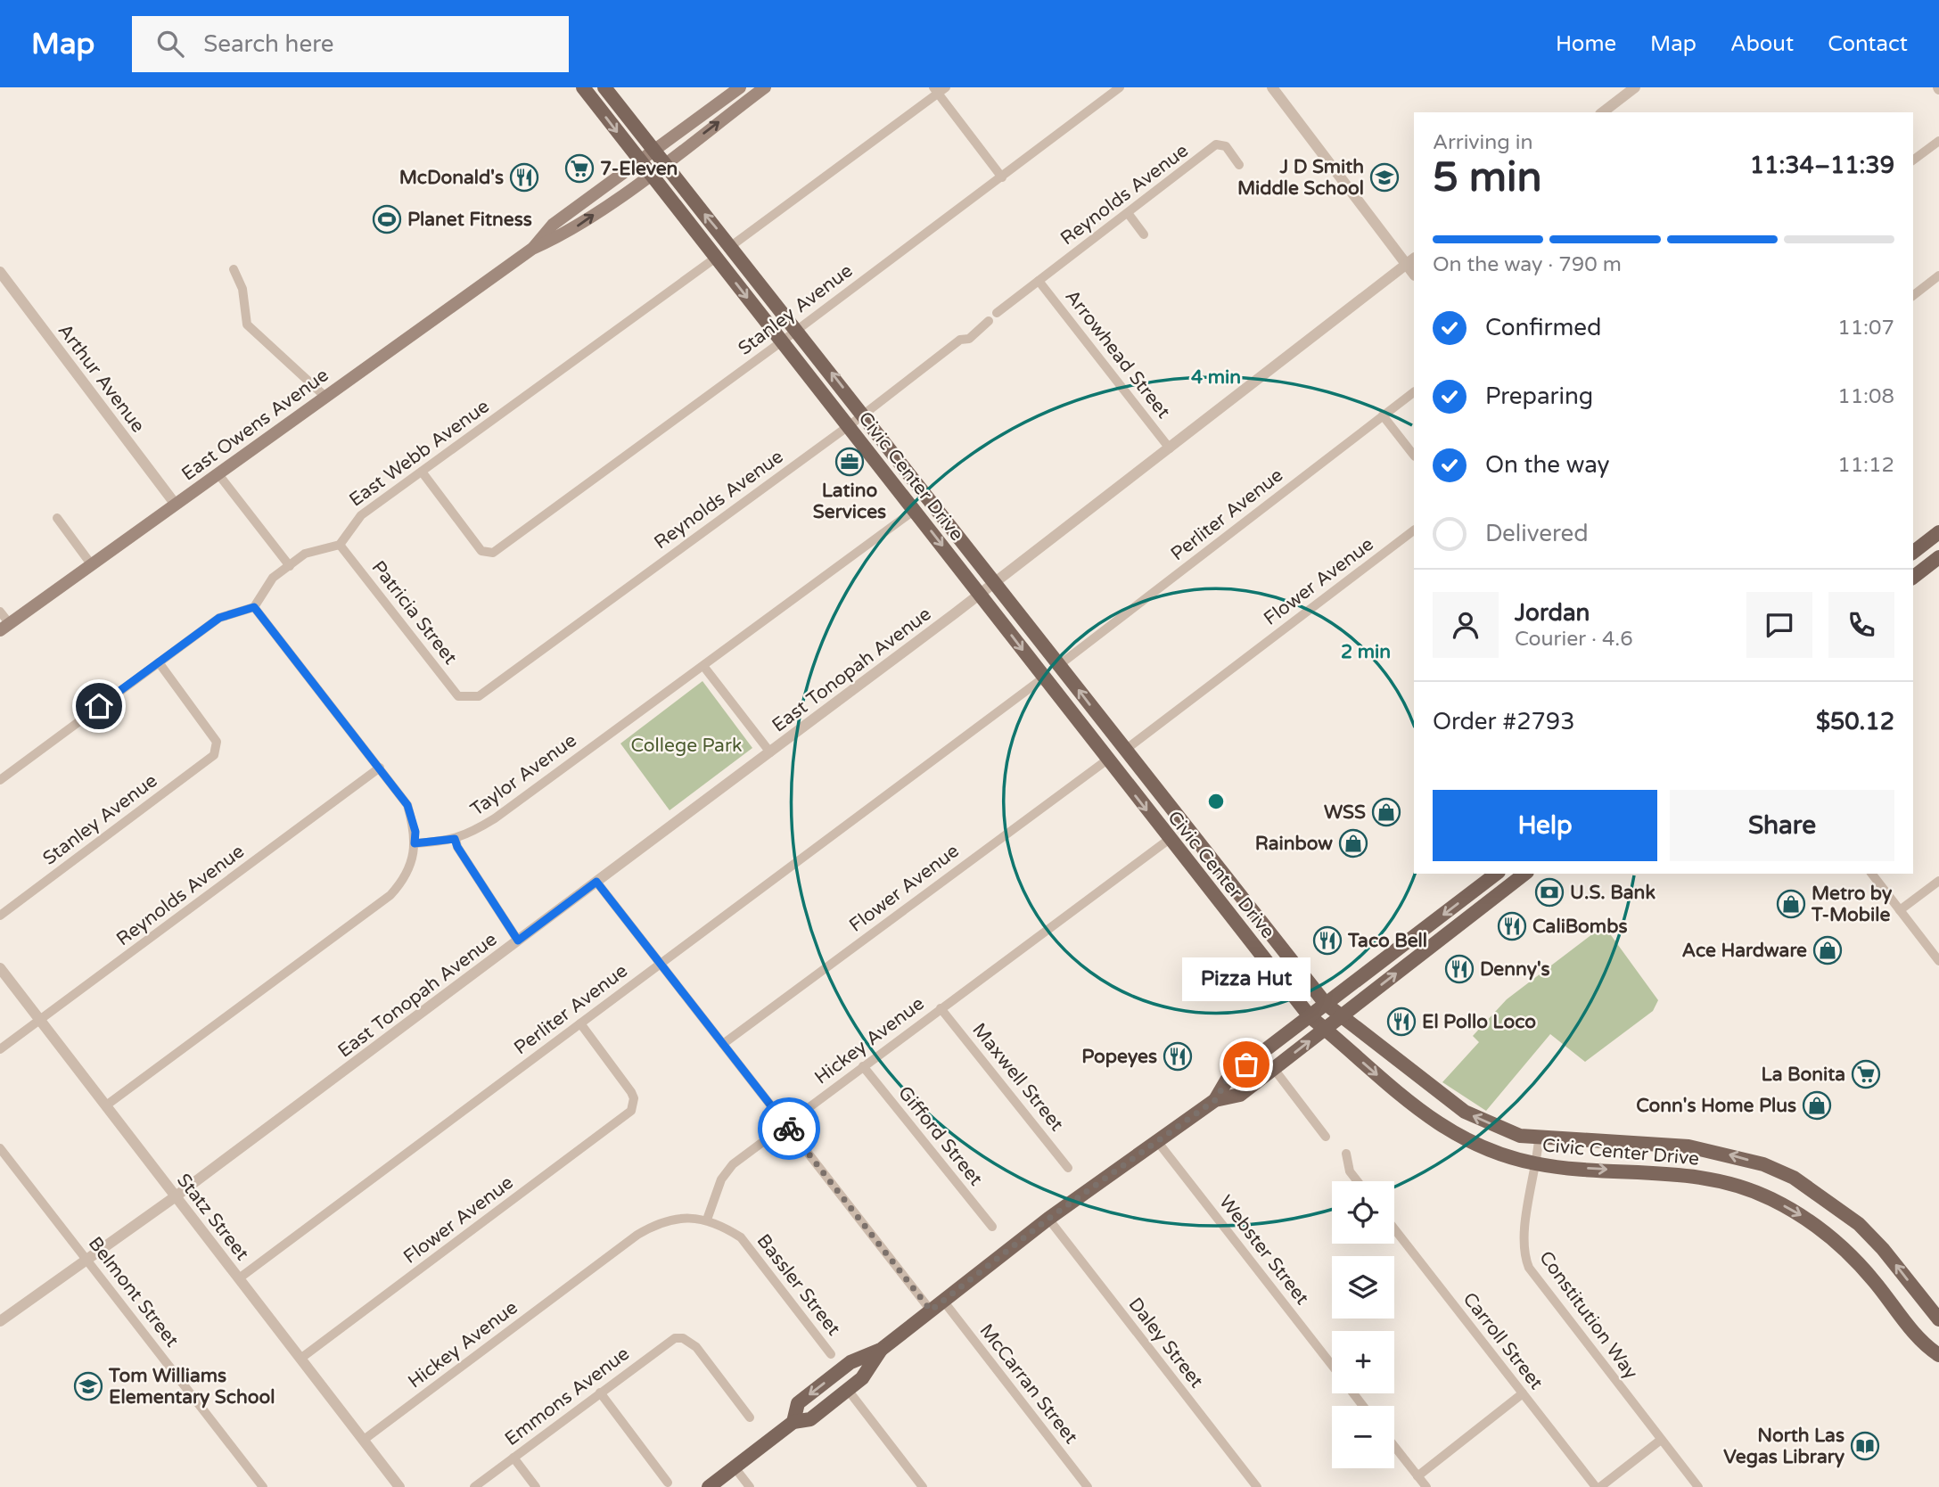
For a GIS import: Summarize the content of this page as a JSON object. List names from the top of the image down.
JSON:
{
  "streets": {
    "main road": ["East Owens Avenue", "Civic Center Drive"],
    "street": [
      "Reynolds Avenue",
      "Stanley Avenue",
      "Arrowhead Street",
      "Arthur Avenue",
      "East Webb Avenue",
      "Perliter Avenue",
      "Flower Avenue",
      "Patricia Street",
      "East Tonopah Avenue",
      "Taylor Avenue",
      "Hickey Avenue",
      "Maxwell Street",
      "Gifford Street",
      "Statz Street",
      "Webster Street",
      "Bassler Street",
      "Belmont Street",
      "Constitution Way",
      "Carroll Street",
      "Daley Street",
      "McCarran Street",
      "Emmons Avenue"
    ]
  },
  "crossings": [
    ["Reynolds Avenue", "Arrowhead Street"],
    ["Reynolds Avenue", "Civic Center Drive"],
    ["Reynolds Avenue", "Patricia Street"],
    ["Reynolds Avenue", "Statz Street"],
    ["Stanley Avenue", "East Webb Avenue"],
    ["Stanley Avenue", "Civic Center Drive"],
    ["Arrowhead Street", "East Tonopah Avenue"],
    ["Arthur Avenue", "East Owens Avenue"],
    ["East Owens Avenue", "Civic Center Drive"],
    ["East Webb Avenue", "Civic Center Drive"],
    ["East Webb Avenue", "Patricia Street"],
    ["Civic Center Drive", "Perliter Avenue"],
    ["Civic Center Drive", "Flower Avenue"],
    ["Civic Center Drive", "East Tonopah Avenue"],
    ["Civic Center Drive", "Taylor Avenue"],
    ["Civic Center Drive", "Hickey Avenue"],
    ["Civic Center Drive", "Constitution Way"],
    ["Perliter Avenue", "Flower Avenue"],
    ["Perliter Avenue", "Statz Street"],
    ["Flower Avenue", "Statz Street"],
    ["East Tonopah Avenue", "Statz Street"],
    ["East Tonopah Avenue", "Belmont Street"],
    ["Hickey Avenue", "Maxwell Street"],
    ["Hickey Avenue", "Gifford Street"],
    ["Hickey Avenue", "Statz Street"],
    ["Hickey Avenue", "Bassler Street"]
  ],
  "parks": ["College Park"],
  "places": {
    "supermarket": ["7-Eleven", "La Bonita"],
    "restaurant": [
      "McDonald's",
      "CaliBombs",
      "Taco Bell",
      "Denny's",
      "El Pollo Loco",
      "Popeyes"
    ],
    "school or university": ["J D Smith Middle School", "Tom Williams Elementary School"],
    "sports": ["Planet Fitness"],
    "office": ["Latino Services"],
    "shop": [
      "WSS",
      "Rainbow",
      "Metro by T-Mobile",
      "Ace Hardware",
      "Conn's Home Plus"
    ],
    "bank": ["U.S. Bank"],
    "other": ["Pizza Hut"],
    "library": ["North Las Vegas Library"]
  },
  "page": {
    "header": "Map",
    "search": "Search here",
    "nav": [
      "Home",
      "Map",
      "About",
      "Contact"
    ],
    "heading": ["5 min", "Arriving in", "11:34–11:39"],
    "panel": [
      "Jordan",
      "Courier · 4.6",
      "Order #2793",
      "$50.12"
    ],
    "bar": "On the way · 790 m",
    "list": [
      ["Confirmed", "11:07"],
      ["Preparing", "11:08"],
      ["On the way", "11:12"],
      "Delivered"
    ],
    "buttons": ["Help", "Share"],
    "bubble": "Pizza Hut",
    "map_buttons": ["+", "−"]
  },
  "rings": ["4 min", "2 min"]
}
